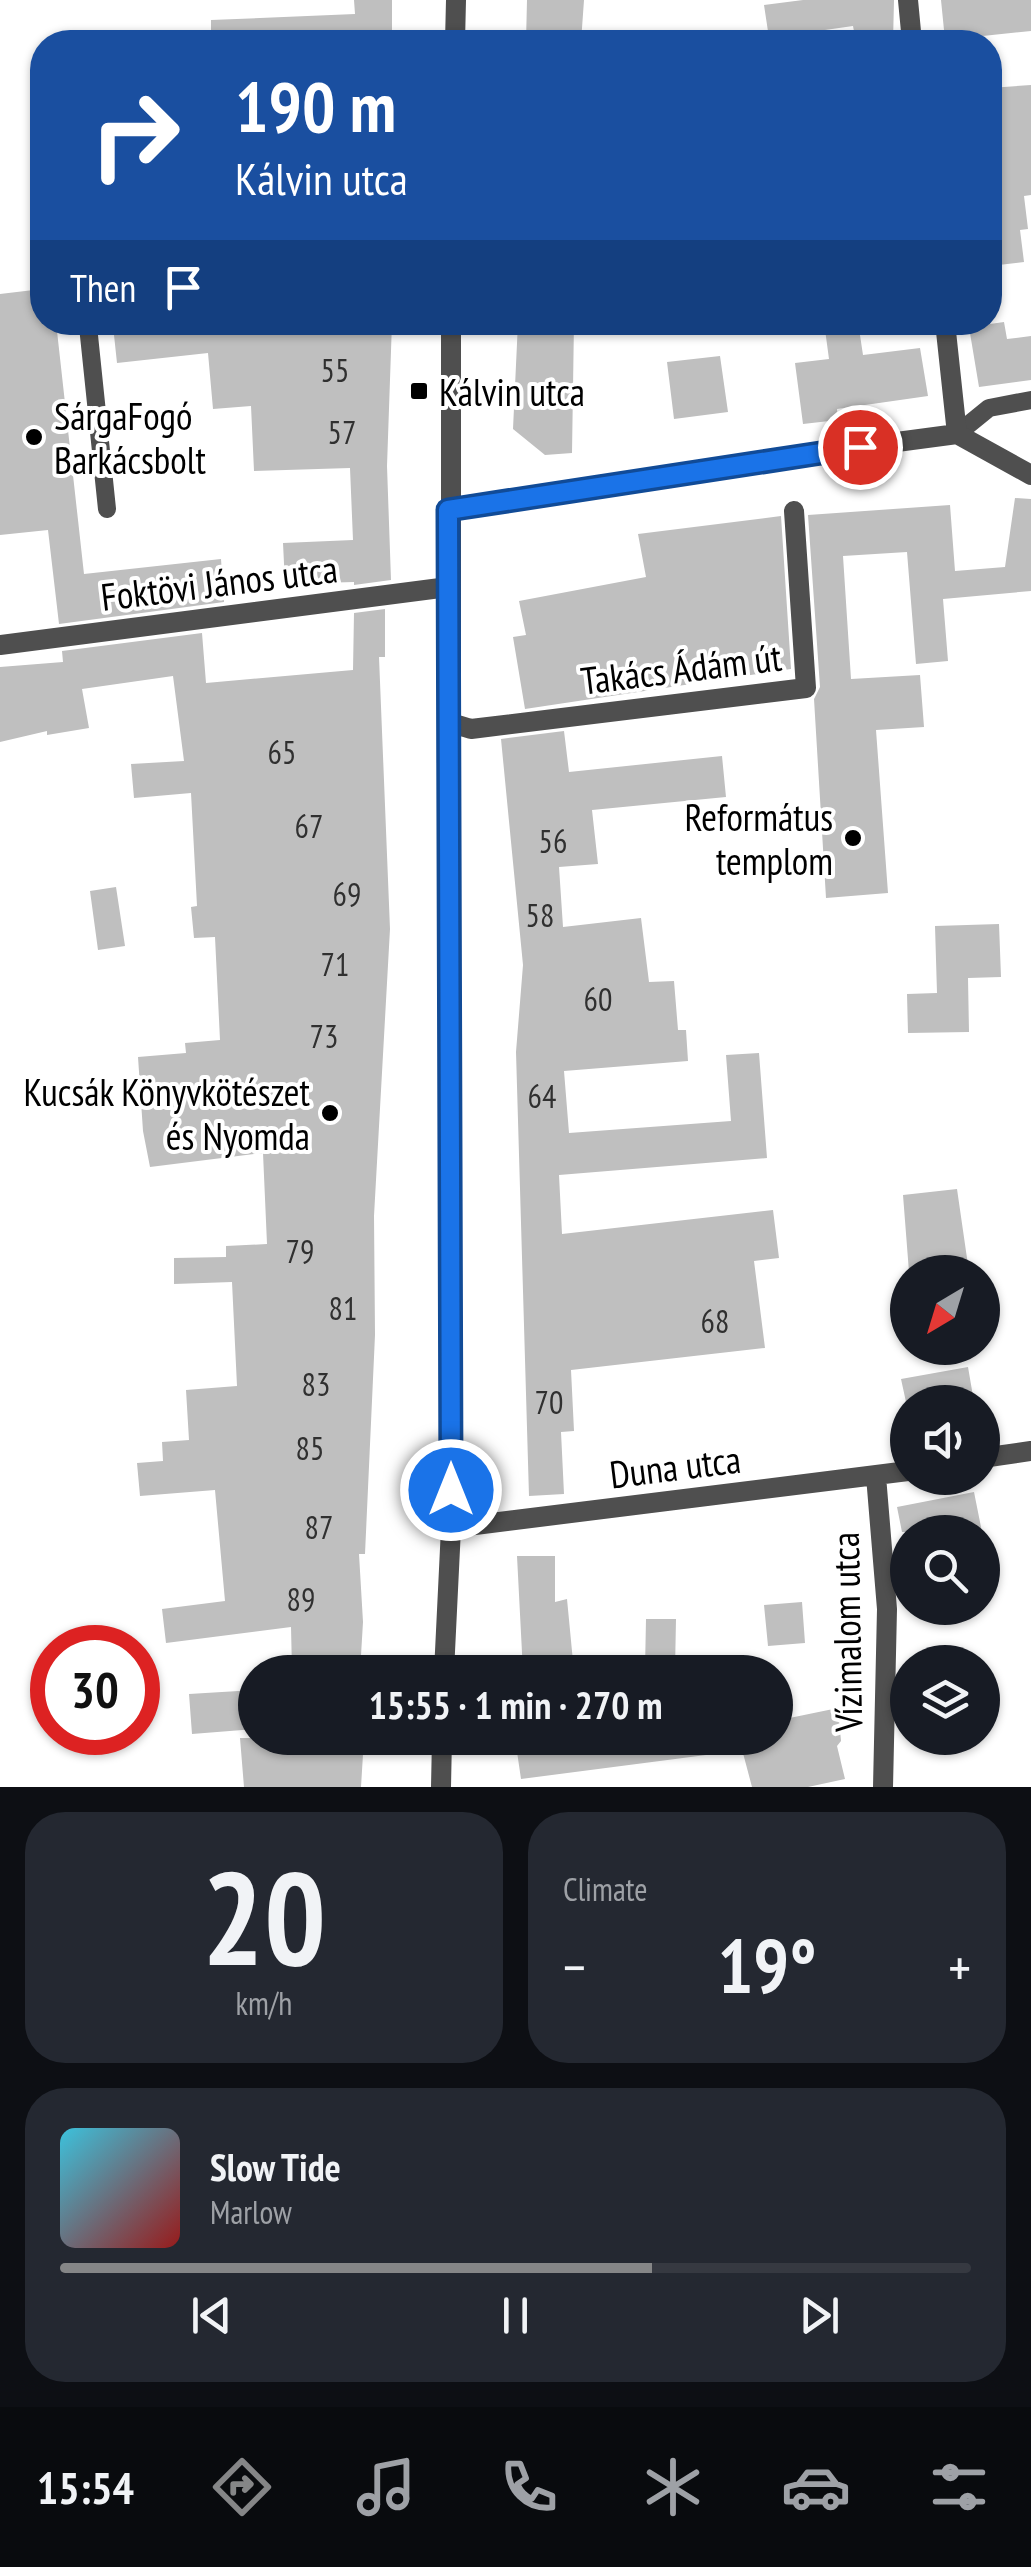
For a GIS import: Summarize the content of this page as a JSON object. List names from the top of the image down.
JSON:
{
  "streets": {
    "street": [
      "Foktövi János utca",
      "Takács Ádám út",
      "Duna utca",
      "Vízimalom utca"
    ]
  },
  "crossings": [
    ["Duna utca", "Vízimalom utca"]
  ],
  "places": {
    "transit": ["Kálvin utca"],
    "other": ["SárgaFogó Barkácsbolt", "Református templom", "Kucsák Könyvkötészet és Nyomda"]
  },
  "house_numbers": [
    "55",
    "57",
    "65",
    "67",
    "56",
    "69",
    "58",
    "71",
    "60",
    "73",
    "64",
    "79",
    "81",
    "68",
    "83",
    "70",
    "85",
    "87",
    "89"
  ],
  "north": "bottom left",
  "page": {
    "turn": ["190 m", "Kálvin utca"],
    "then": "Then",
    "limit": "30",
    "trip": "15:55 · 1 min · 270 m",
    "tile": [
      ["20", "km/h"],
      "Climate"
    ],
    "heat": ["−", "19°", "+"],
    "song": ["Slow Tide", "Marlow"],
    "tabs": "15:54"
  }
}
